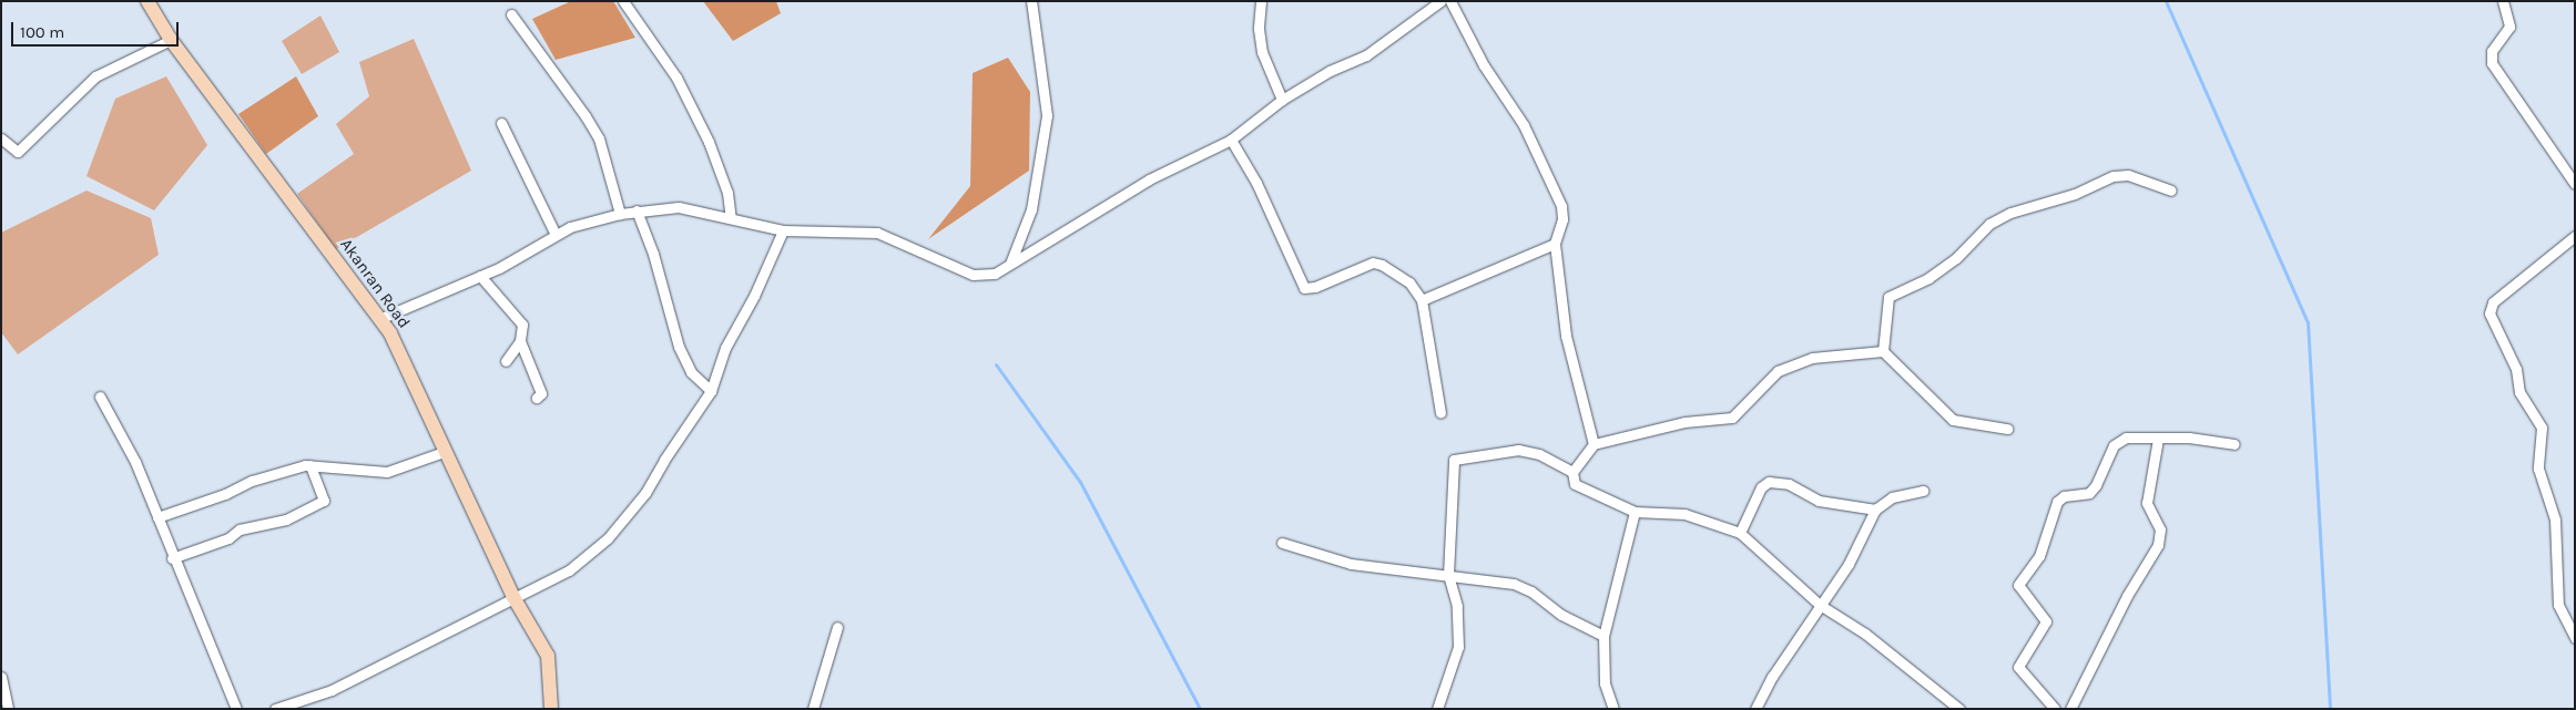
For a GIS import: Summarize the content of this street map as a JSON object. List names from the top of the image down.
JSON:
{
  "streets": {
    "main road": ["Akanran Road"]
  },
  "scale_bar": "100 m"
}
